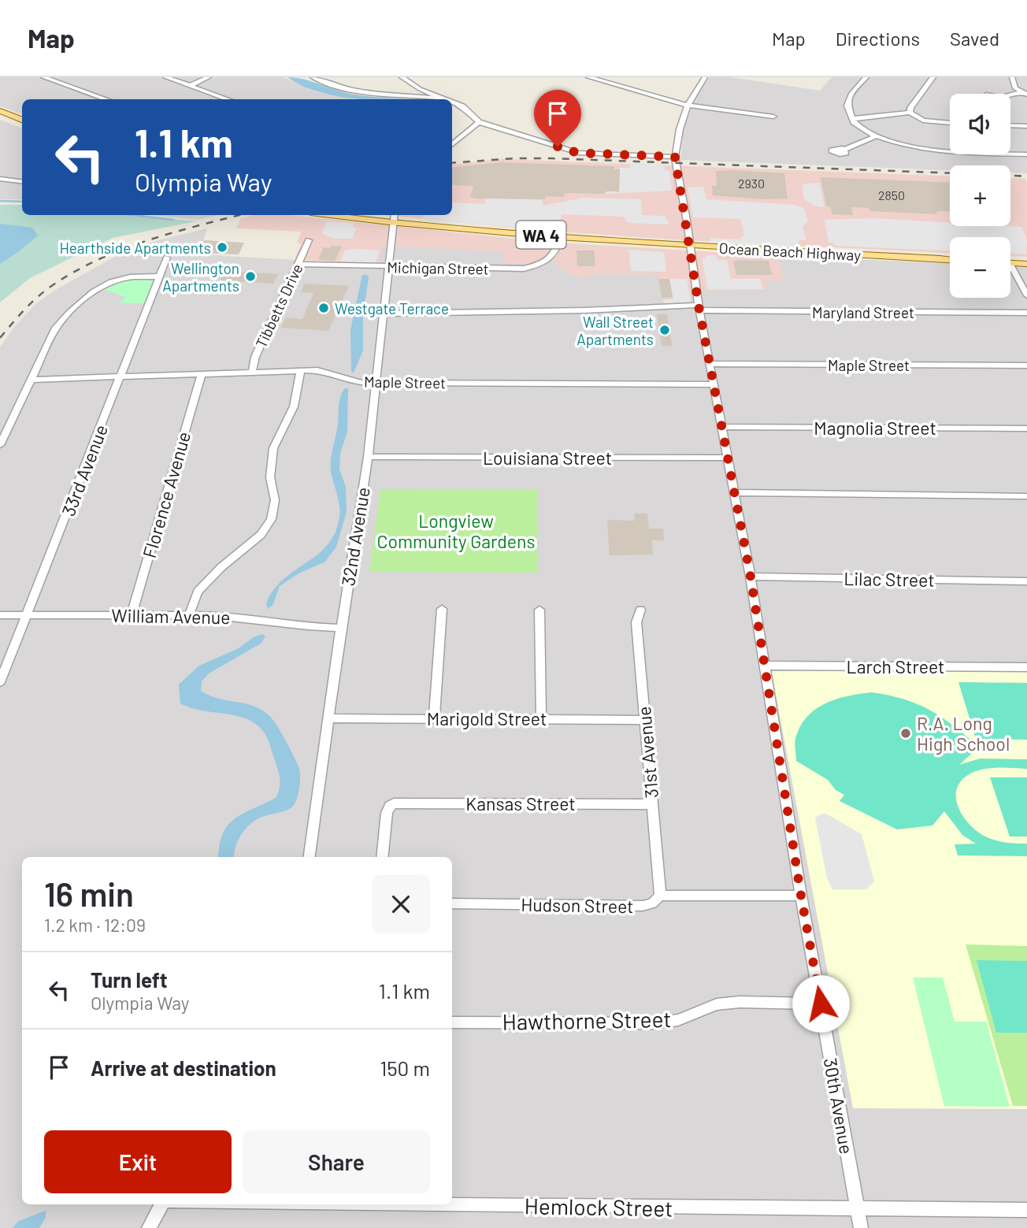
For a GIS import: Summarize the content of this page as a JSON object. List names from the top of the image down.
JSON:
{
  "streets": {
    "main road": ["WA 4", "Ocean Beach Highway"],
    "street": [
      "Michigan Street",
      "Tibbetts Drive",
      "Maryland Street",
      "Maple Street",
      "Magnolia Street",
      "Louisiana Street",
      "33rd Avenue",
      "Florence Avenue",
      "32nd Avenue",
      "Lilac Street",
      "William Avenue",
      "Larch Street",
      "Marigold Street",
      "31st Avenue",
      "Kansas Street",
      "Hudson Street",
      "Hawthorne Street",
      "30th Avenue",
      "Hemlock Street"
    ]
  },
  "crossings": [
    ["Ocean Beach Highway", "Michigan Street"],
    ["Ocean Beach Highway", "32nd Avenue"],
    ["Ocean Beach Highway", "30th Avenue"],
    ["Michigan Street", "Tibbetts Drive"],
    ["Michigan Street", "32nd Avenue"],
    ["Tibbetts Drive", "Maple Street"],
    ["Maryland Street", "32nd Avenue"],
    ["Maryland Street", "30th Avenue"],
    ["Maple Street", "33rd Avenue"],
    ["Maple Street", "Florence Avenue"],
    ["Maple Street", "32nd Avenue"],
    ["Maple Street", "30th Avenue"],
    ["Magnolia Street", "30th Avenue"],
    ["Louisiana Street", "32nd Avenue"],
    ["Louisiana Street", "30th Avenue"],
    ["33rd Avenue", "William Avenue"],
    ["Florence Avenue", "William Avenue"],
    ["32nd Avenue", "William Avenue"],
    ["32nd Avenue", "Marigold Street"],
    ["Lilac Street", "30th Avenue"],
    ["Larch Street", "30th Avenue"],
    ["Marigold Street", "31st Avenue"],
    ["31st Avenue", "Kansas Street"],
    ["31st Avenue", "Hudson Street"],
    ["Hudson Street", "30th Avenue"],
    ["Hawthorne Street", "30th Avenue"],
    ["30th Avenue", "Hemlock Street"]
  ],
  "parks": ["Longview Community Gardens"],
  "places": [
    "Hearthside Apartments",
    "Wellington Apartments",
    "Westgate Terrace",
    "Wall Street Apartments",
    "R.A. Long High School"
  ],
  "house_numbers": ["2930", "2850"],
  "page": {
    "header": "Map",
    "nav": ["Map", "Directions", "Saved"],
    "map_buttons": ["+", "−"],
    "turn": ["1.1 km", "Olympia Way"],
    "heading": ["16 min", "1.2 km · 12:09"],
    "list": [
      {
        "name": "Turn left",
        "note": "Olympia Way",
        "value": "1.1 km"
      },
      {
        "name": "Arrive at destination",
        "value": "150 m"
      }
    ],
    "buttons": ["Exit", "Share"]
  }
}
